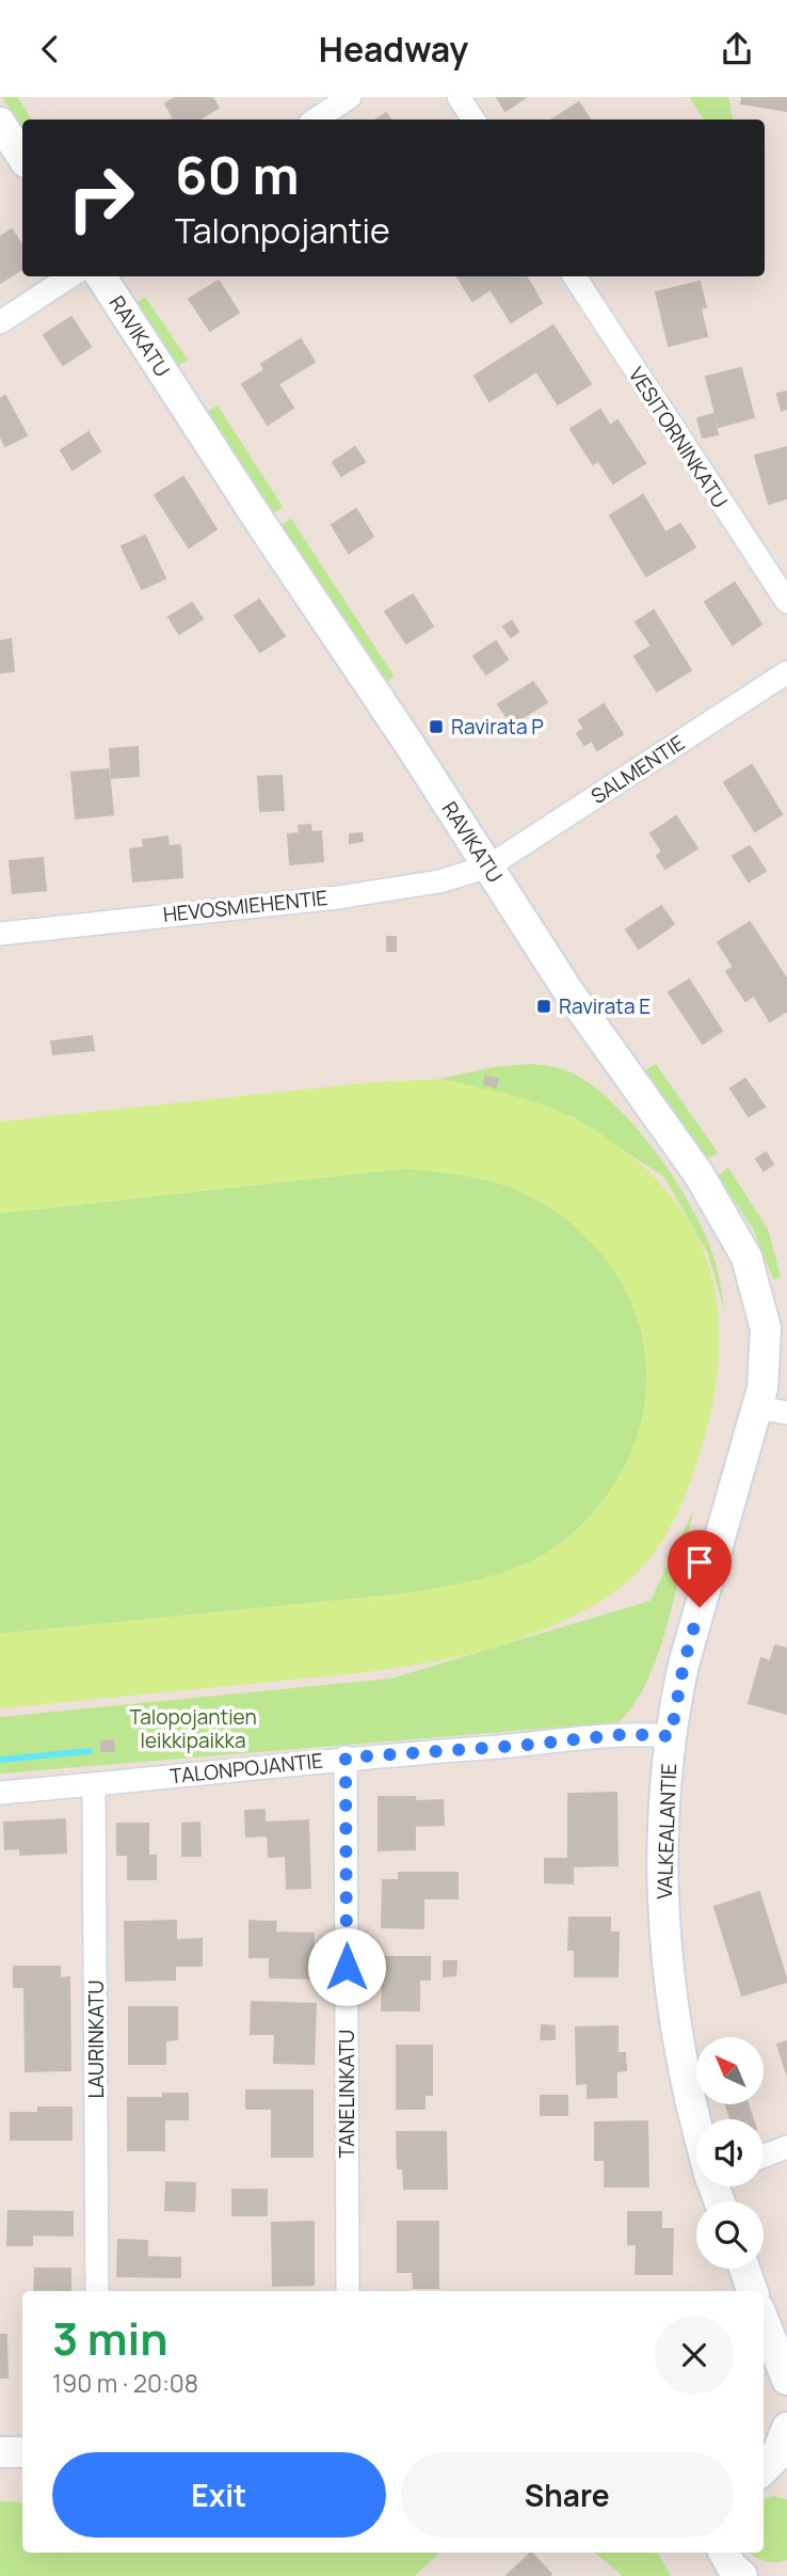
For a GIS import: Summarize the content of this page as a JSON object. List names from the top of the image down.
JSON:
{
  "streets": {
    "street": [
      "RAVIKATU",
      "VESITORNINKATU",
      "SALMENTIE",
      "HEVOSMIEHENTIE",
      "TALONPOJANTIE",
      "VALKEALANTIE",
      "LAURINKATU",
      "TANELINKATU"
    ]
  },
  "crossings": [
    ["RAVIKATU", "SALMENTIE"],
    ["RAVIKATU", "HEVOSMIEHENTIE"],
    ["RAVIKATU", "VALKEALANTIE"],
    ["SALMENTIE", "HEVOSMIEHENTIE"],
    ["TALONPOJANTIE", "VALKEALANTIE"],
    ["TALONPOJANTIE", "LAURINKATU"],
    ["TALONPOJANTIE", "TANELINKATU"]
  ],
  "parks": ["Talopojantien leikkipaikka"],
  "places": {
    "transit": ["Ravirata P", "Ravirata E"]
  },
  "north": "top left",
  "page": {
    "header": "Headway",
    "turn": ["60 m", "Talonpojantie"],
    "heading": ["3 min", "190 m · 20:08"],
    "buttons": ["Exit", "Share"]
  }
}
